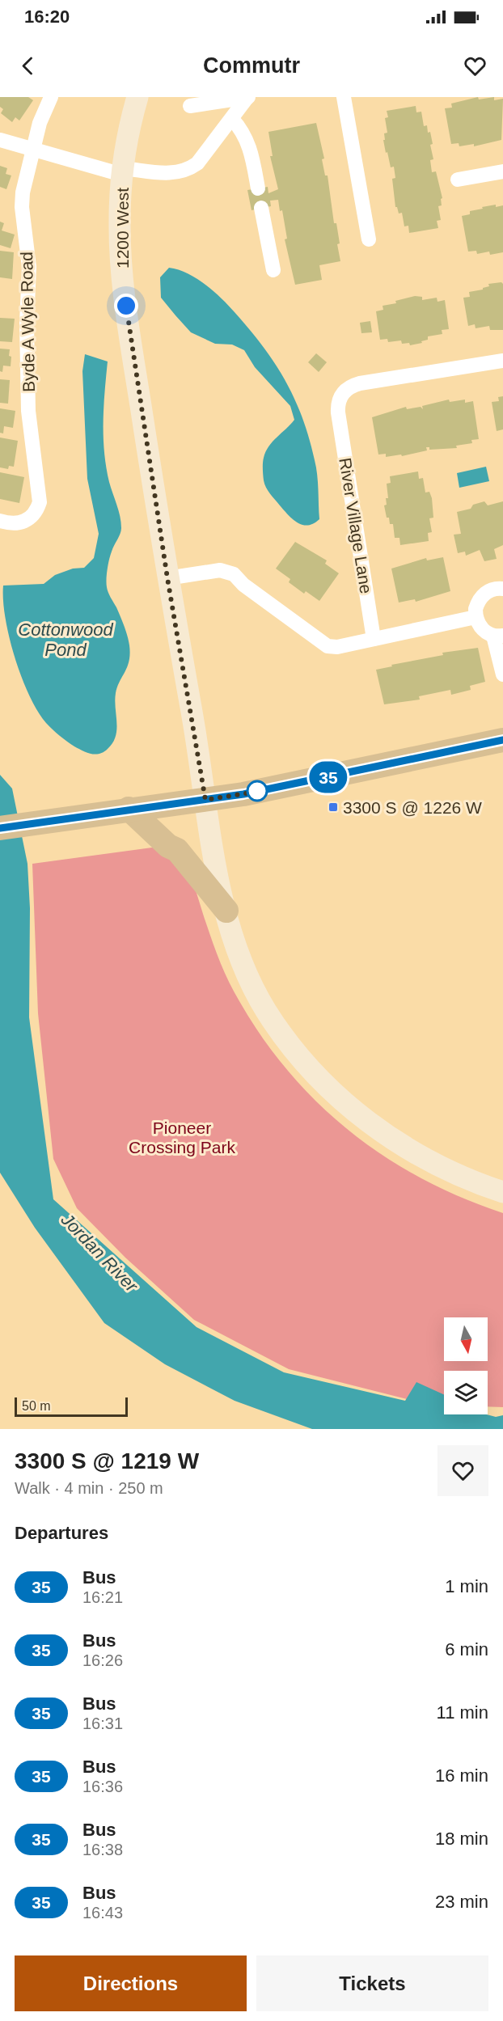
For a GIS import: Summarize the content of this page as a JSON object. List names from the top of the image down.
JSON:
{
  "streets": {
    "street": ["1200 West", "Byde A Wyle Road", "River Village Lane"]
  },
  "water": ["Cottonwood Pond", "Jordan River"],
  "parks": ["Pioneer Crossing Park"],
  "places": {
    "transit": ["3300 S @ 1226 W"]
  },
  "lines": ["bus line 35"],
  "scale_bar": "50 m",
  "north": "bottom",
  "page": {
    "status": "16:20",
    "header": "Commutr",
    "on_map": "35",
    "scale": "50 m",
    "heading": [
      ["3300 S @ 1219 W", "Walk · 4 min · 250 m"],
      "Departures"
    ],
    "list": [
      {
        "mark": "35",
        "name": "Bus",
        "note": "16:21",
        "value": "1 min"
      },
      {
        "mark": "35",
        "name": "Bus",
        "note": "16:26",
        "value": "6 min"
      },
      {
        "mark": "35",
        "name": "Bus",
        "note": "16:31",
        "value": "11 min"
      },
      {
        "mark": "35",
        "name": "Bus",
        "note": "16:36",
        "value": "16 min"
      },
      {
        "mark": "35",
        "name": "Bus",
        "note": "16:38",
        "value": "18 min"
      },
      {
        "mark": "35",
        "name": "Bus",
        "note": "16:43",
        "value": "23 min"
      }
    ],
    "buttons": ["Directions", "Tickets"]
  }
}
